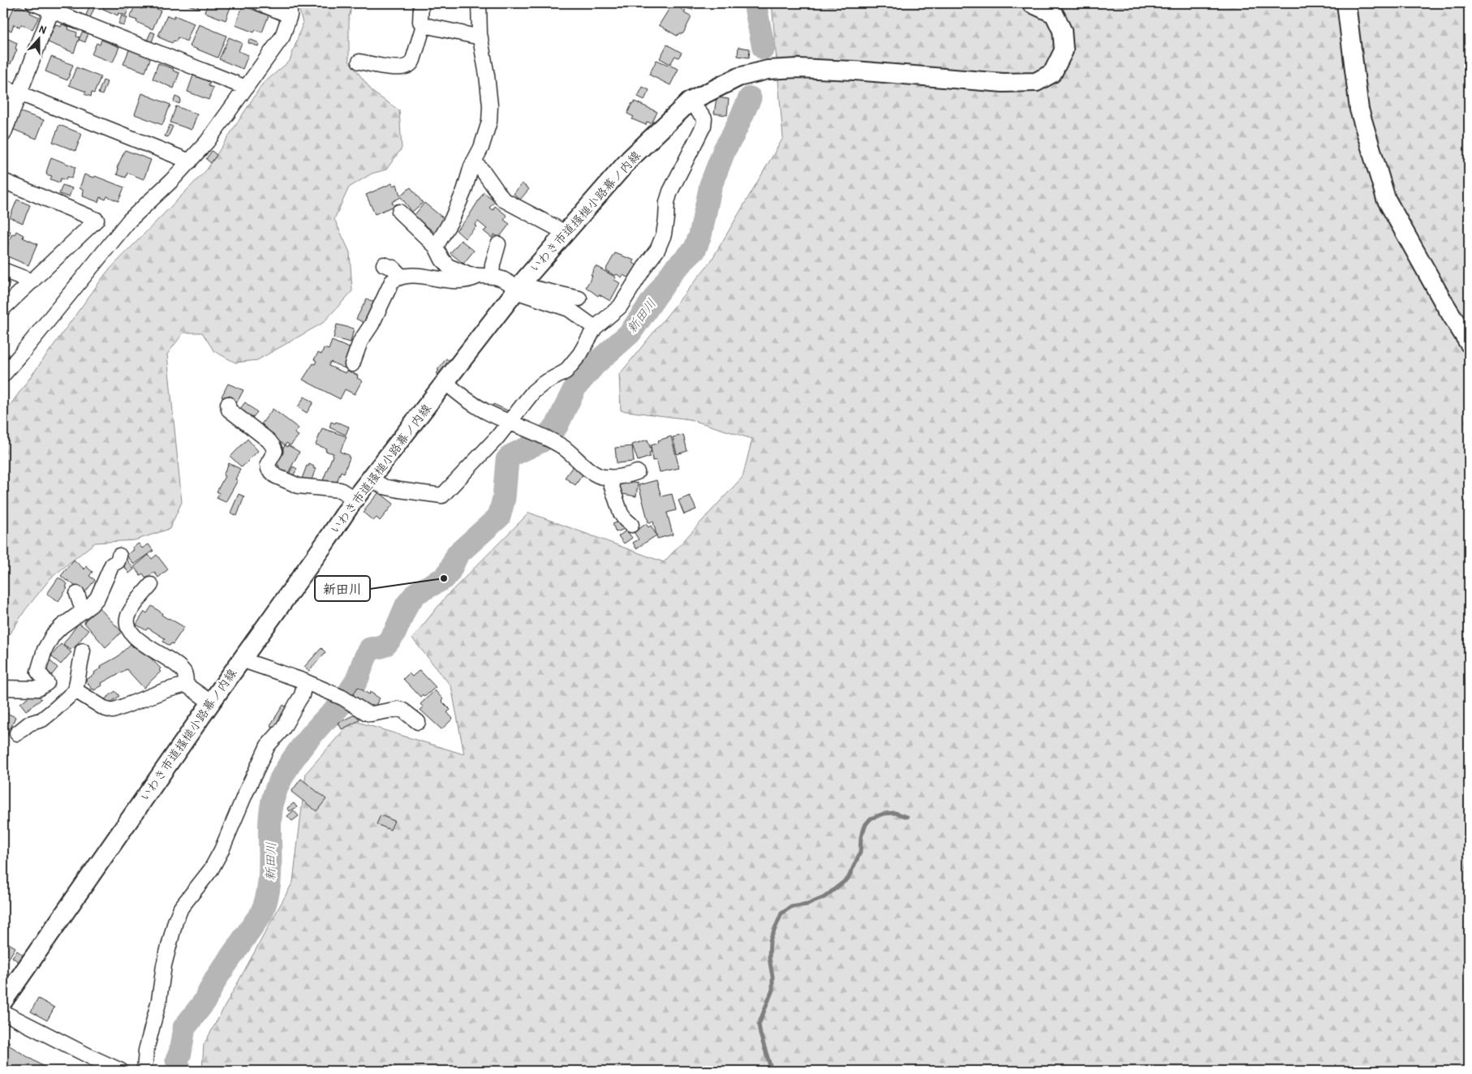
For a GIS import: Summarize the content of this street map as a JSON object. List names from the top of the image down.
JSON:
{
  "streets": {
    "street": ["いわき市道搔槌小路幕ノ内線"]
  },
  "water": ["新田川"],
  "places": ["新田川"],
  "north": "top"
}
